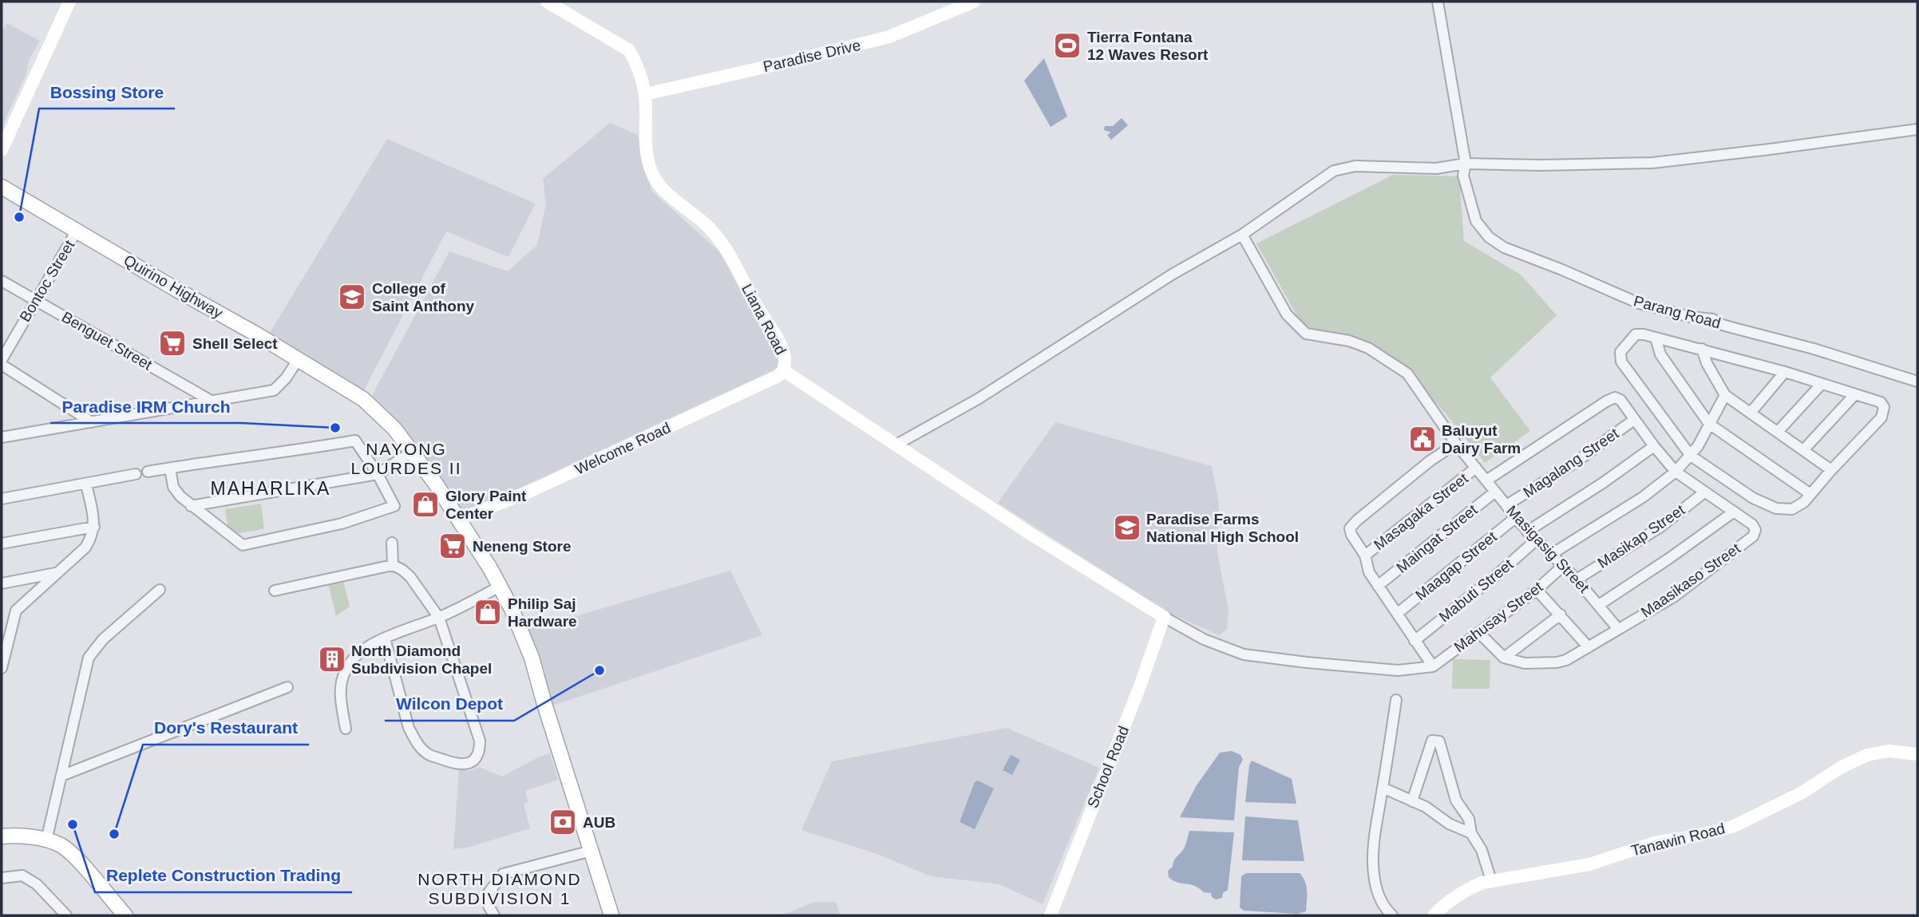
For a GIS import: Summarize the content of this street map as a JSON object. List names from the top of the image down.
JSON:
{
  "streets": {
    "main road": ["Quirino Highway"],
    "street": [
      "Paradise Drive",
      "Bontoc Street",
      "Parang Road",
      "Liana Road",
      "Benguet Street",
      "Welcome Road",
      "Magalang Street",
      "Masagaka Street",
      "Masikap Street",
      "Maingat Street",
      "Masigasig Street",
      "Maagap Street",
      "Maasikaso Street",
      "Mabuti Street",
      "Mahusay Street",
      "School Road",
      "Tanawin Road"
    ]
  },
  "crossings": [
    ["Paradise Drive", "Liana Road"],
    ["Bontoc Street", "Quirino Highway"],
    ["Bontoc Street", "Benguet Street"],
    ["Quirino Highway", "Welcome Road"],
    ["Liana Road", "Welcome Road"],
    ["Liana Road", "School Road"],
    ["Magalang Street", "Masigasig Street"],
    ["Magalang Street", "Maasikaso Street"],
    ["Masagaka Street", "Masigasig Street"],
    ["Masikap Street", "Masigasig Street"],
    ["Masikap Street", "Maasikaso Street"],
    ["Maingat Street", "Masigasig Street"],
    ["Masigasig Street", "Maagap Street"],
    ["Masigasig Street", "Maasikaso Street"],
    ["Masigasig Street", "Mabuti Street"],
    ["Masigasig Street", "Mahusay Street"]
  ],
  "districts": ["NAYONG LOURDES II", "MAHARLIKA", "NORTH DIAMOND SUBDIVISION 1"],
  "places": {
    "sports": ["Tierra Fontana 12 Waves Resort"],
    "other": [
      "Bossing Store",
      "Paradise IRM Church",
      "Wilcon Depot",
      "Replete Construction Trading",
      "Dory's Restaurant"
    ],
    "school or university": ["College of Saint Anthony", "Paradise Farms National High School"],
    "supermarket": ["Shell Select", "Neneng Store"],
    "public building": ["Baluyut Dairy Farm"],
    "shop": ["Glory Paint Center", "Philip Saj Hardware"],
    "building": ["North Diamond Subdivision Chapel"],
    "bank": ["AUB"]
  }
}
